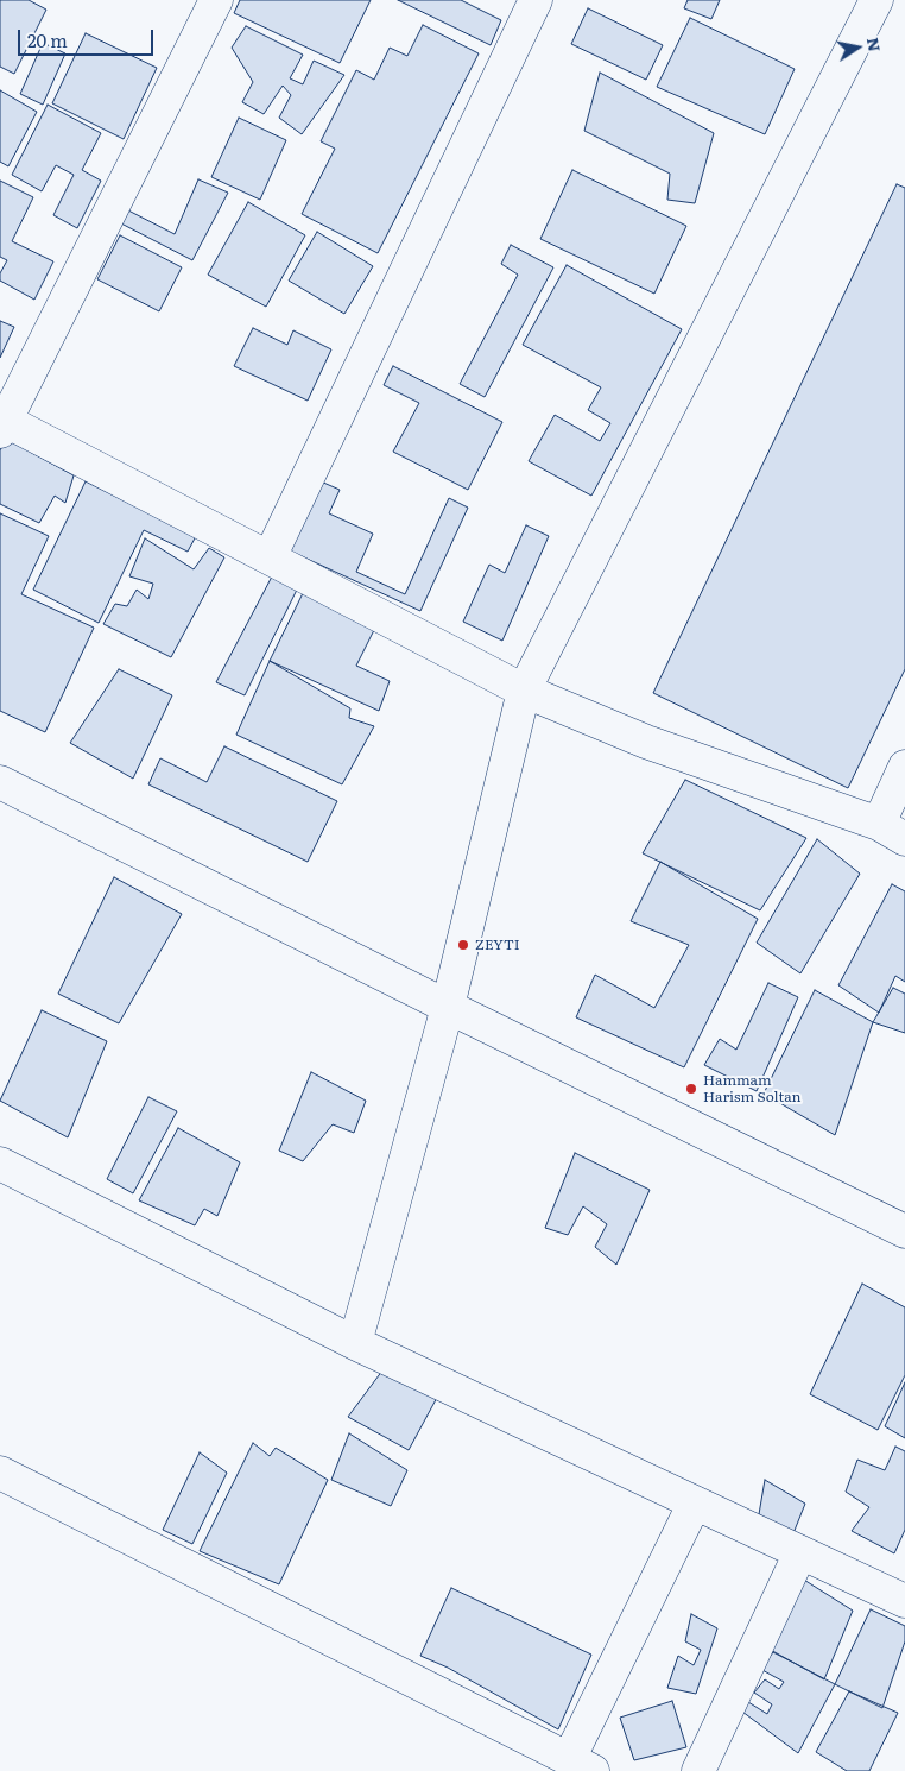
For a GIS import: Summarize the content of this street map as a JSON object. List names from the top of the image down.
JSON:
{
  "places": ["ZEYTI", "Hammam Harism Soltan"],
  "scale_bar": "20 m",
  "north": "right"
}
